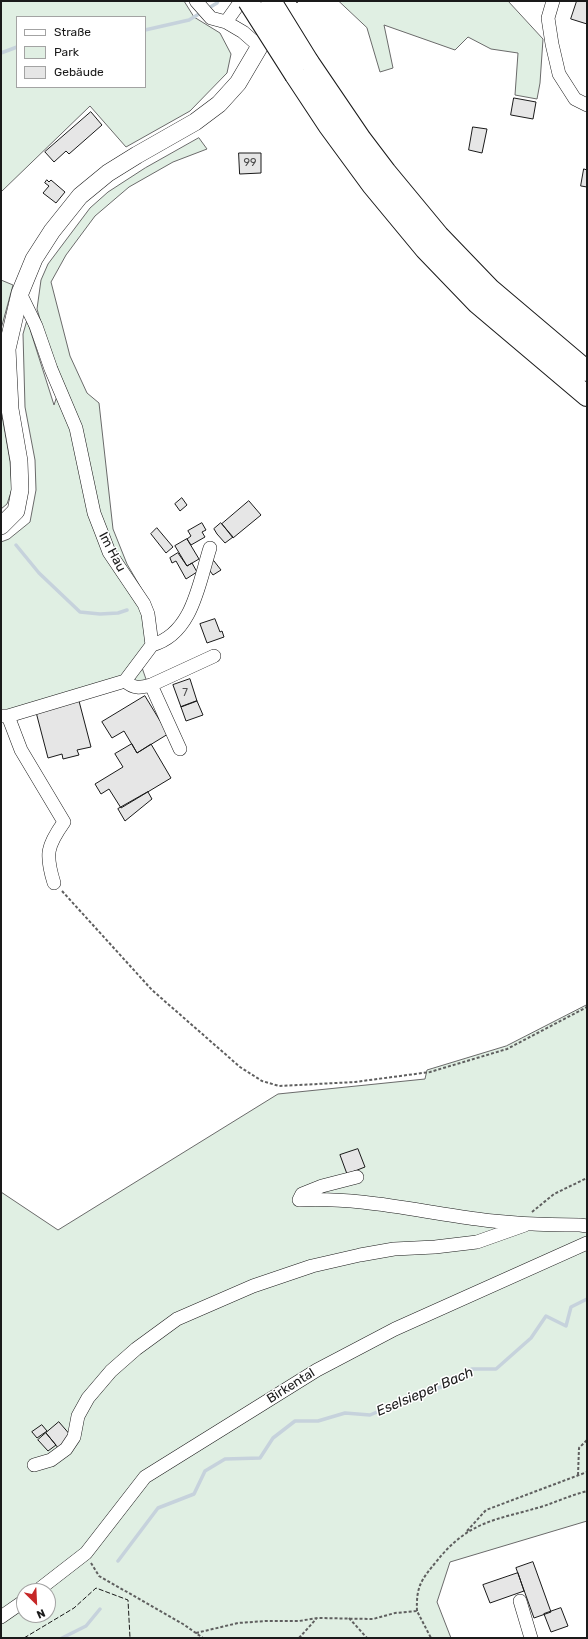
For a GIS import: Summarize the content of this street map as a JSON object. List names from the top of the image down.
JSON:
{
  "streets": {
    "street": ["Im Hau", "Birkental"]
  },
  "water": ["Eselsieper Bach"],
  "house_numbers": ["99", "7"],
  "legend": ["Straße", "Park", "Gebäude"],
  "north": "bottom right"
}
